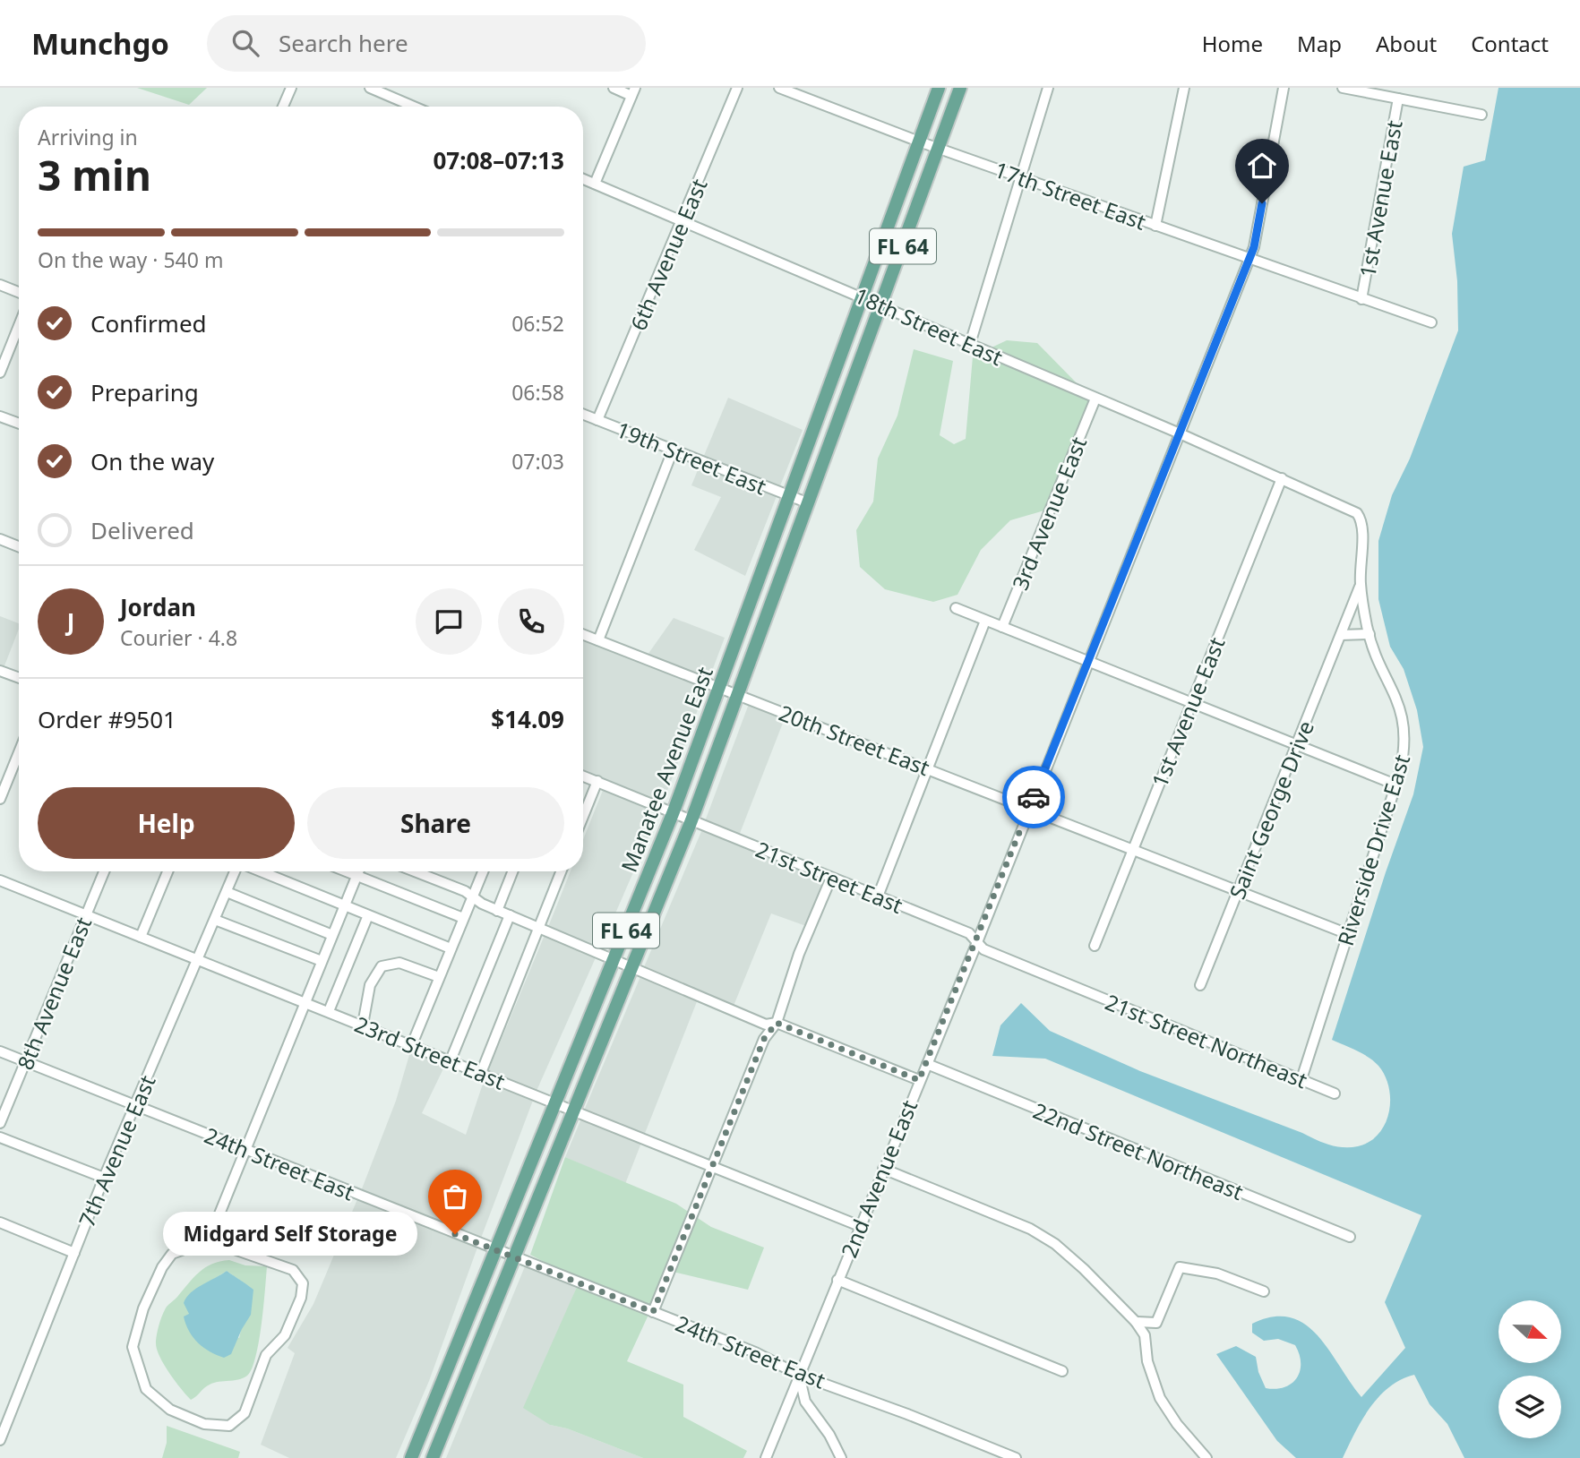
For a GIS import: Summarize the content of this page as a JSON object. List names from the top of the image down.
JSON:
{
  "streets": {
    "main road": ["FL 64", "Manatee Avenue East"],
    "street": [
      "17th Street East",
      "1st Avenue East",
      "6th Avenue East",
      "18th Street East",
      "19th Street East",
      "3rd Avenue East",
      "20th Street East",
      "Saint George Drive",
      "Riverside Drive East",
      "21st Street East",
      "8th Avenue East",
      "21st Street Northeast",
      "23rd Street East",
      "7th Avenue East",
      "22nd Street Northeast",
      "24th Street East",
      "2nd Avenue East"
    ]
  },
  "crossings": [
    ["17th Street East", "1st Avenue East"],
    ["17th Street East", "Manatee Avenue East"],
    ["17th Street East", "2nd Avenue East"],
    ["1st Avenue East", "18th Street East"],
    ["1st Avenue East", "20th Street East"],
    ["6th Avenue East", "18th Street East"],
    ["6th Avenue East", "19th Street East"],
    ["18th Street East", "3rd Avenue East"],
    ["18th Street East", "Manatee Avenue East"],
    ["18th Street East", "Saint George Drive"],
    ["18th Street East", "Riverside Drive East"],
    ["18th Street East", "2nd Avenue East"],
    ["19th Street East", "Manatee Avenue East"],
    ["20th Street East", "Manatee Avenue East"],
    ["20th Street East", "Saint George Drive"],
    ["20th Street East", "Riverside Drive East"],
    ["20th Street East", "2nd Avenue East"],
    ["Manatee Avenue East", "21st Street East"],
    ["Manatee Avenue East", "23rd Street East"],
    ["Manatee Avenue East", "24th Street East"],
    ["Saint George Drive", "Riverside Drive East"],
    ["Riverside Drive East", "21st Street Northeast"],
    ["21st Street East", "21st Street Northeast"],
    ["21st Street East", "2nd Avenue East"],
    ["8th Avenue East", "23rd Street East"],
    ["8th Avenue East", "24th Street East"],
    ["23rd Street East", "7th Avenue East"],
    ["23rd Street East", "2nd Avenue East"],
    ["7th Avenue East", "24th Street East"],
    ["22nd Street Northeast", "2nd Avenue East"],
    ["24th Street East", "2nd Avenue East"]
  ],
  "places": ["Midgard Self Storage"],
  "north": "right",
  "page": {
    "header": "Munchgo",
    "search": "Search here",
    "nav": [
      "Home",
      "Map",
      "About",
      "Contact"
    ],
    "heading": ["3 min", "Arriving in", "07:08–07:13"],
    "panel": [
      "Jordan",
      "Courier · 4.8",
      "Order #9501",
      "$14.09"
    ],
    "bar": "On the way · 540 m",
    "list": [
      ["Confirmed", "06:52"],
      ["Preparing", "06:58"],
      ["On the way", "07:03"],
      "Delivered"
    ],
    "round": "J",
    "buttons": ["Help", "Share"],
    "bubble": "Midgard Self Storage"
  }
}
